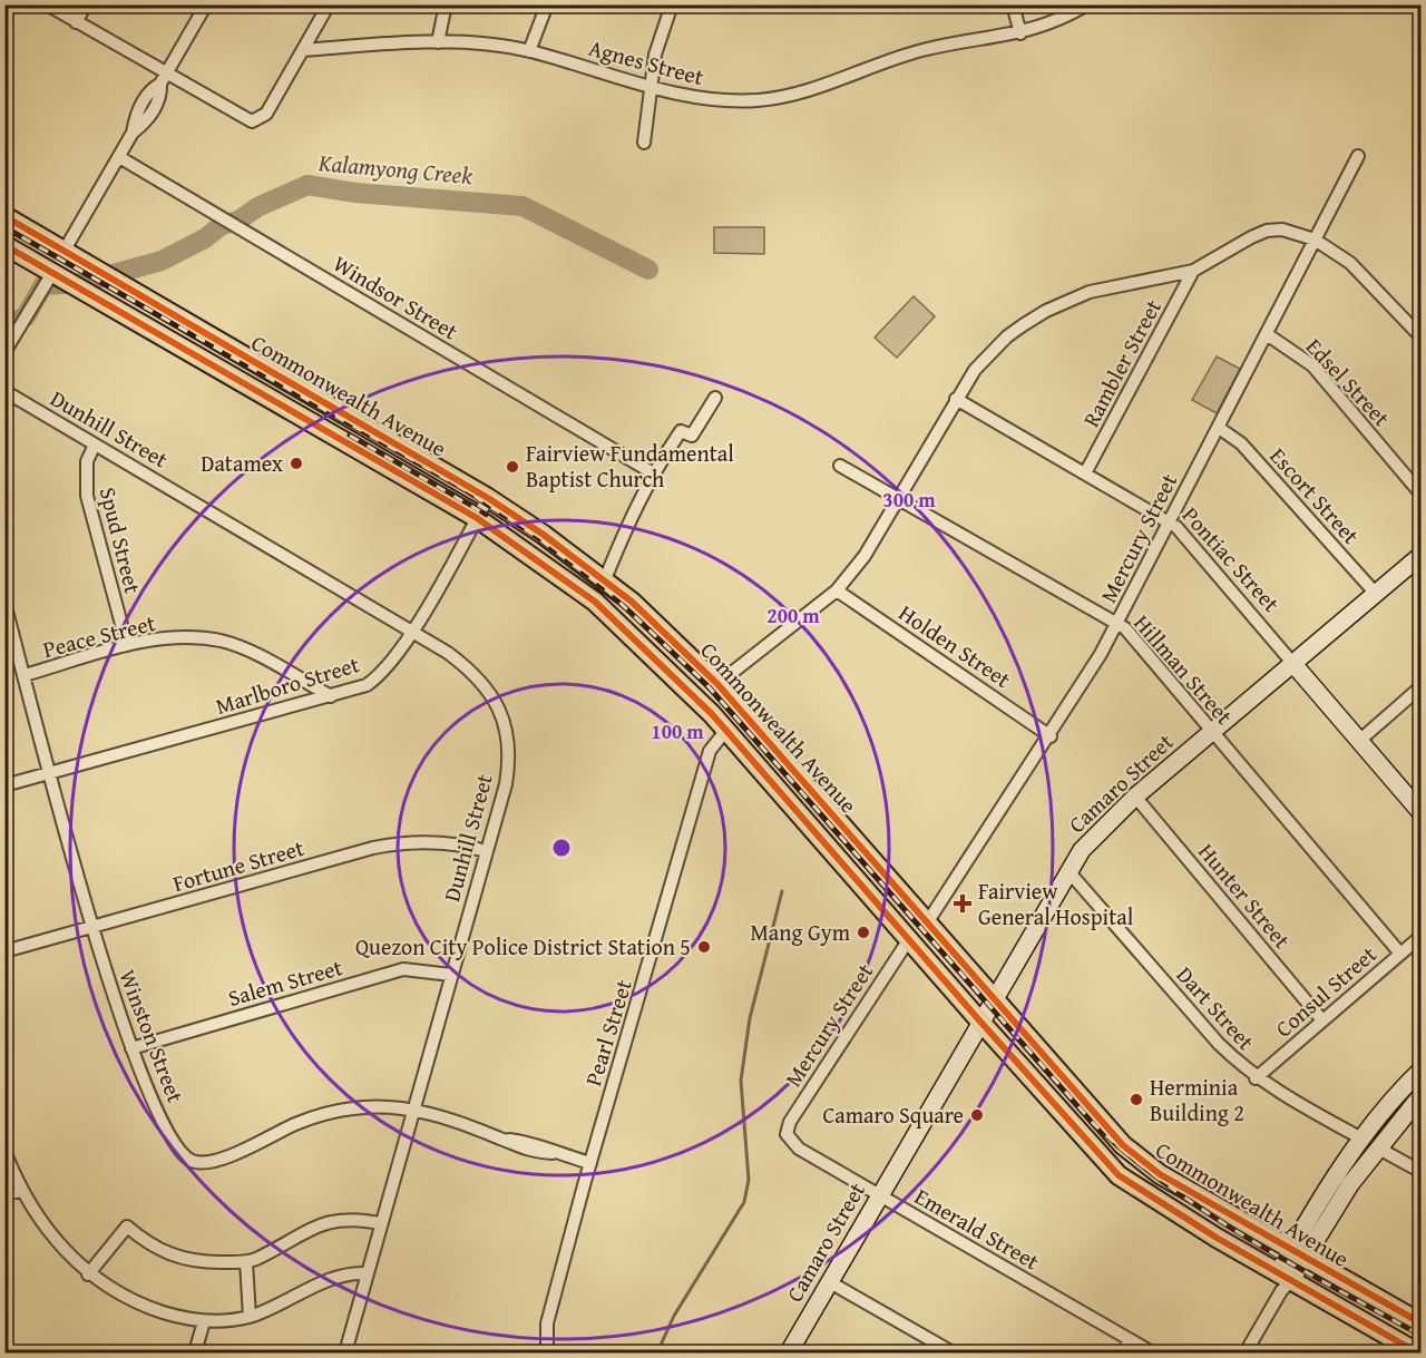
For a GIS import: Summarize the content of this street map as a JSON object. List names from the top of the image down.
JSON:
{
  "streets": {
    "main road": ["Commonwealth Avenue"],
    "street": [
      "Agnes Street",
      "Windsor Street",
      "Rambler Street",
      "Edsel Street",
      "Dunhill Street",
      "Escort Street",
      "Mercury Street",
      "Spud Street",
      "Pontiac Street",
      "Peace Street",
      "Holden Street",
      "Hillman Street",
      "Marlboro Street",
      "Camaro Street",
      "Fortune Street",
      "Hunter Street",
      "Salem Street",
      "Consul Street",
      "Dart Street",
      "Pearl Street",
      "Winston Street",
      "Emerald Street"
    ]
  },
  "crossings": [
    ["Rambler Street", "Pontiac Street"],
    ["Edsel Street", "Mercury Street"],
    ["Commonwealth Avenue", "Mercury Street"],
    ["Commonwealth Avenue", "Marlboro Street"],
    ["Commonwealth Avenue", "Camaro Street"],
    ["Commonwealth Avenue", "Pearl Street"],
    ["Dunhill Street", "Spud Street"],
    ["Dunhill Street", "Marlboro Street"],
    ["Dunhill Street", "Fortune Street"],
    ["Dunhill Street", "Salem Street"],
    ["Dunhill Street", "Winston Street"],
    ["Escort Street", "Mercury Street"],
    ["Escort Street", "Camaro Street"],
    ["Mercury Street", "Pontiac Street"],
    ["Mercury Street", "Holden Street"],
    ["Mercury Street", "Hillman Street"],
    ["Mercury Street", "Emerald Street"],
    ["Spud Street", "Peace Street"],
    ["Pontiac Street", "Camaro Street"],
    ["Peace Street", "Marlboro Street"],
    ["Peace Street", "Winston Street"],
    ["Hillman Street", "Camaro Street"],
    ["Hillman Street", "Consul Street"],
    ["Marlboro Street", "Winston Street"],
    ["Camaro Street", "Hunter Street"],
    ["Camaro Street", "Dart Street"],
    ["Camaro Street", "Emerald Street"],
    ["Fortune Street", "Winston Street"],
    ["Hunter Street", "Consul Street"],
    ["Salem Street", "Winston Street"],
    ["Consul Street", "Dart Street"],
    ["Pearl Street", "Winston Street"]
  ],
  "water": ["Kalamyong Creek"],
  "places": {
    "other": [
      "Datamex",
      "Fairview Fundamental Baptist Church",
      "Mang Gym",
      "Quezon City Police District Station 5",
      "Herminia Building 2",
      "Camaro Square"
    ],
    "health": ["Fairview General Hospital"]
  },
  "rings": ["300 m", "200 m", "100 m"]
}
